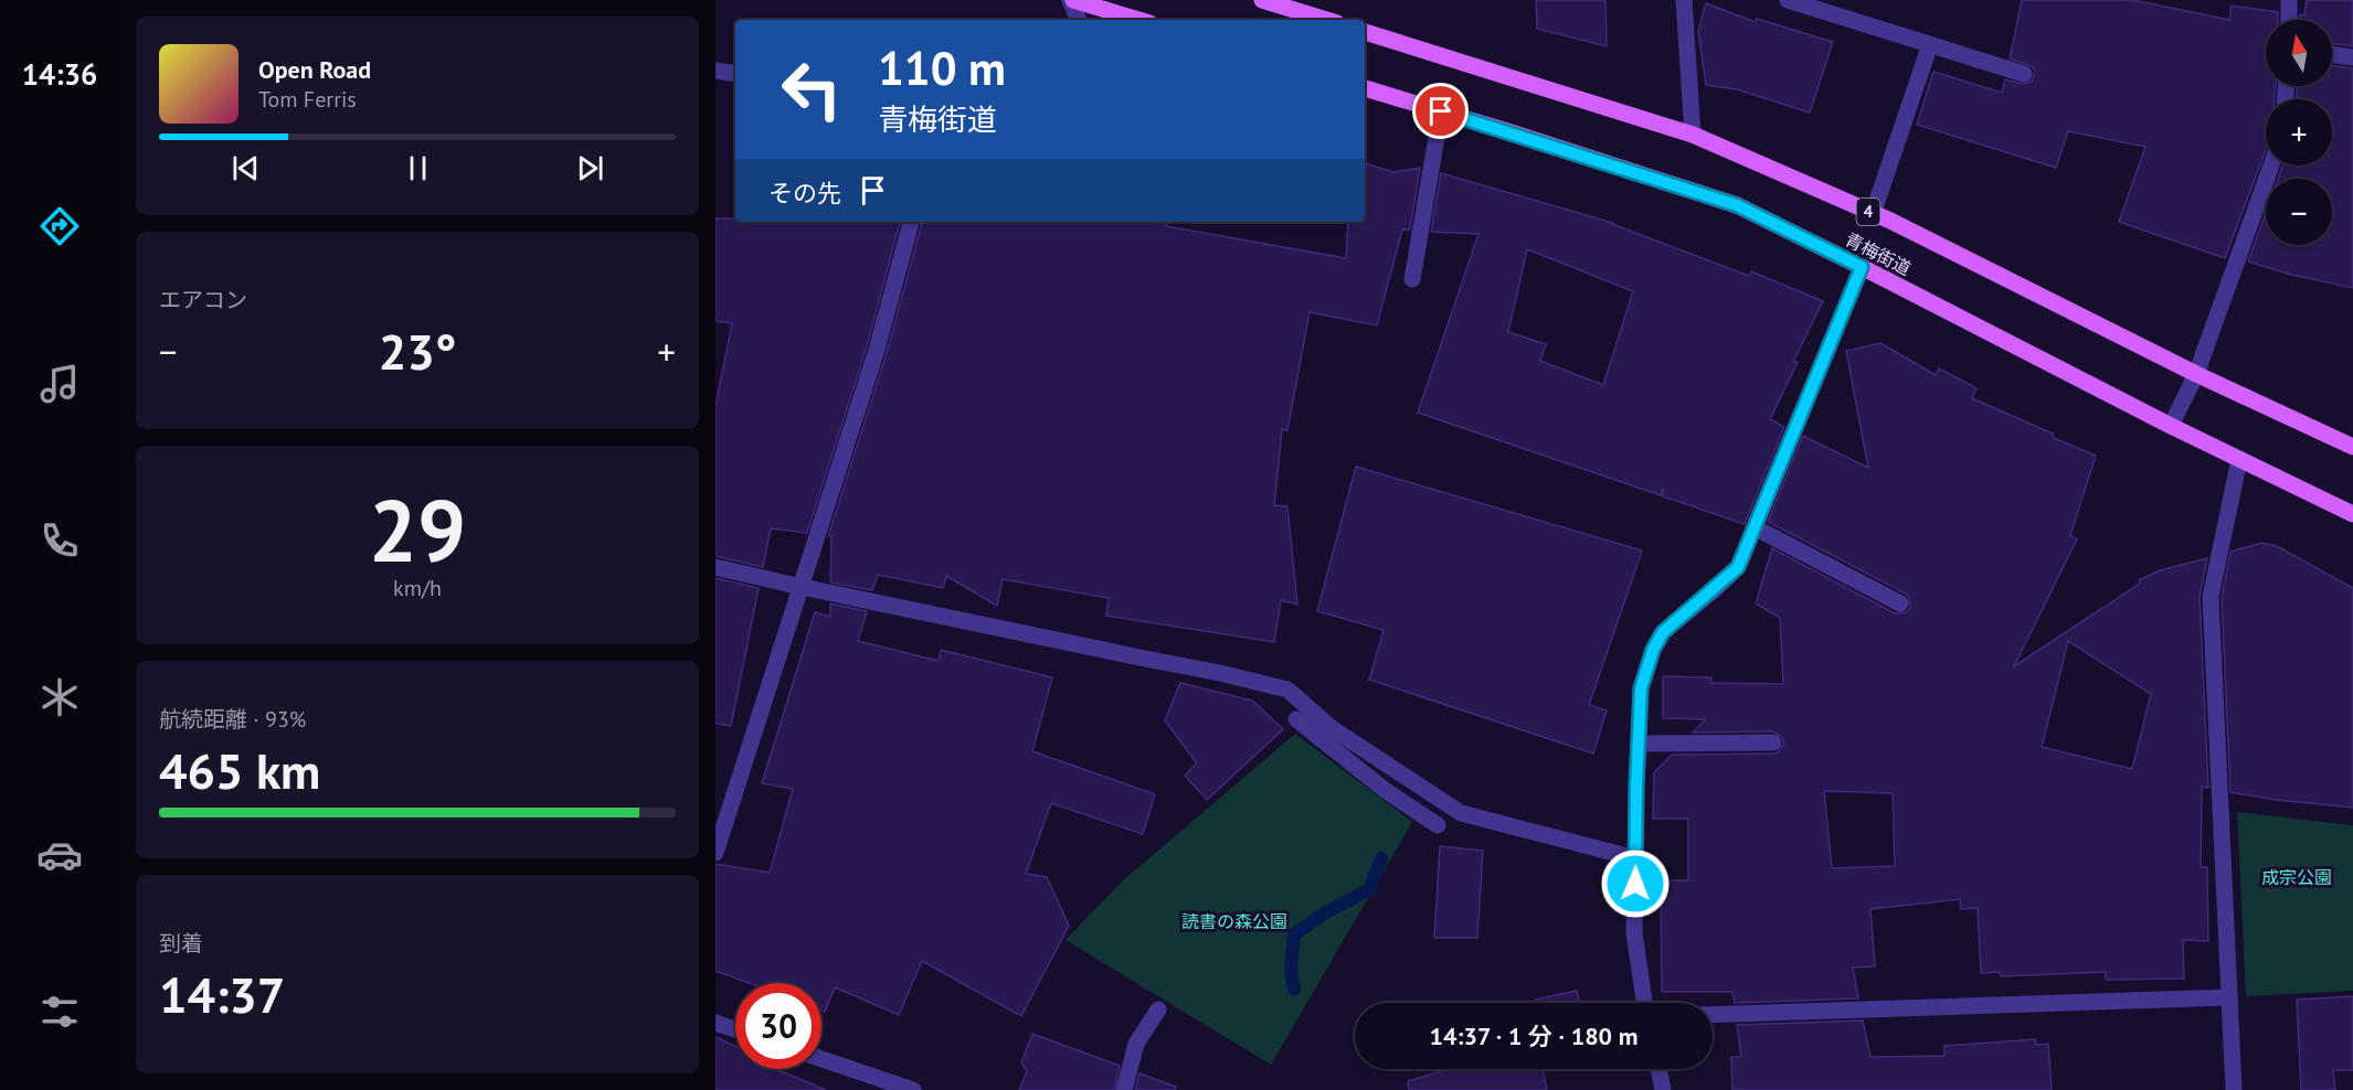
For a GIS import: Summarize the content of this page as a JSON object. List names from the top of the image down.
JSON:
{
  "streets": {
    "main road": ["4", "青梅街道"]
  },
  "parks": ["成宗公園", "読書の森公園"],
  "north": "top",
  "page": {
    "tabs": "14:36",
    "map_buttons": ["+", "−"],
    "turn": ["110 m", "青梅街道"],
    "song": ["Open Road", "Tom Ferris"],
    "then": "その先",
    "tile": [
      "エアコン",
      ["29", "km/h"],
      ["航続距離 · 93%", "465 km"],
      ["到着", "14:37"]
    ],
    "heat": ["−", "23°", "+"],
    "limit": "30",
    "trip": "14:37 · 1 分 · 180 m"
  }
}
